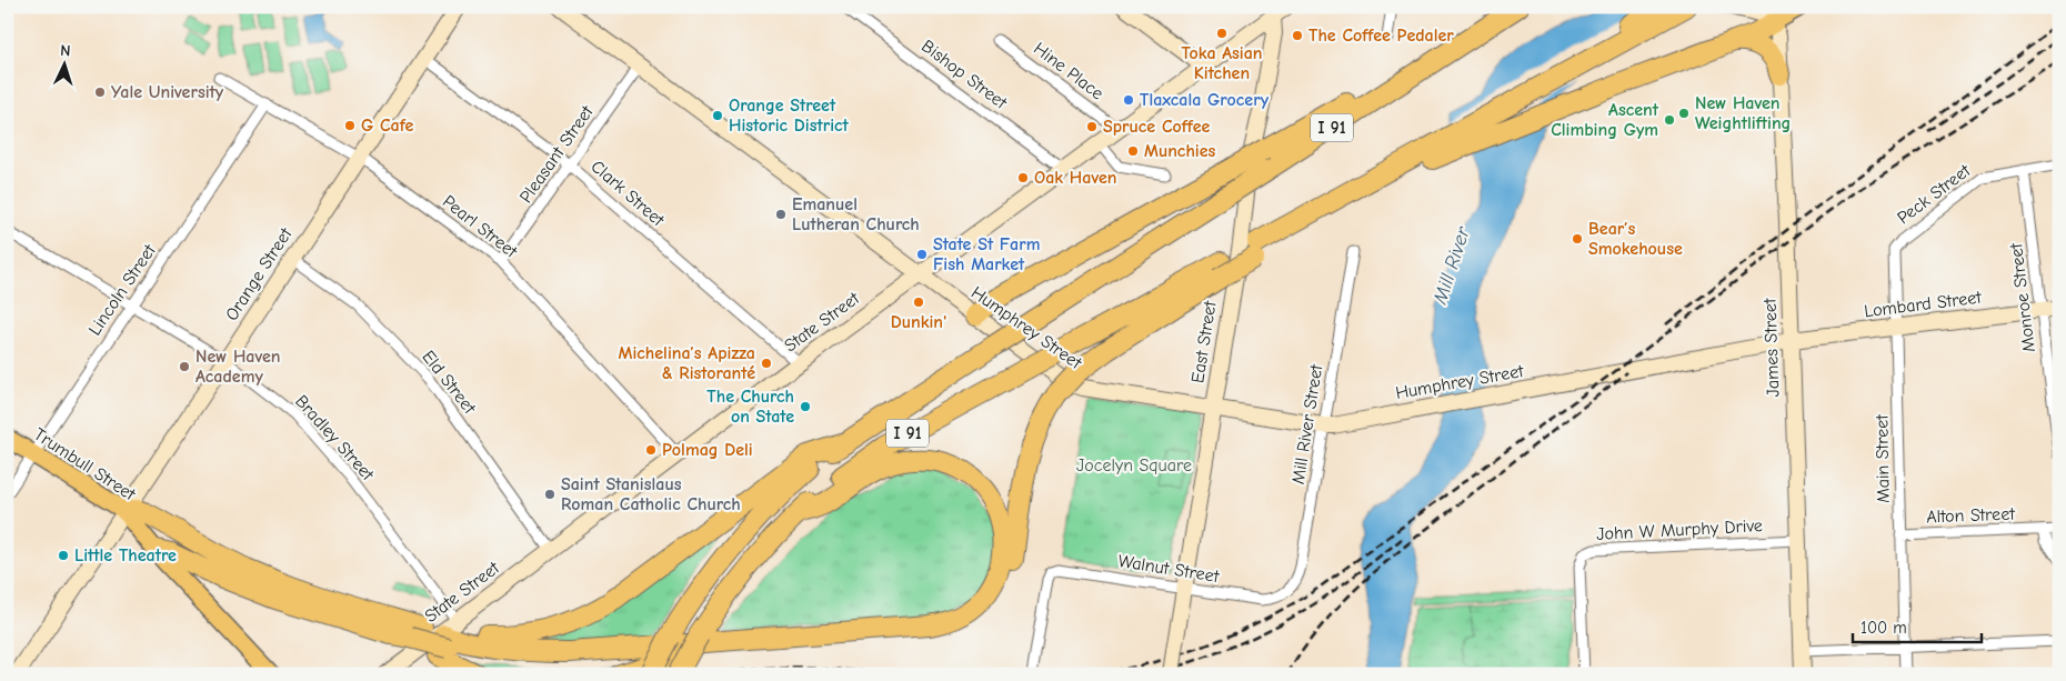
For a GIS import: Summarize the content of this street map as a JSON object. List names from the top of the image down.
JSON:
{
  "streets": {
    "highway": ["I 91"],
    "main road": [
      "Orange Street",
      "Lombard Street",
      "State Street",
      "Humphrey Street",
      "East Street",
      "James Street",
      "Trumbull Street"
    ],
    "street": [
      "Hine Place",
      "Bishop Street",
      "Pleasant Street",
      "Clark Street",
      "Peck Street",
      "Pearl Street",
      "Lincoln Street",
      "Monroe Street",
      "Eld Street",
      "Mill River Street",
      "Bradley Street",
      "Main Street",
      "Alton Street",
      "John W Murphy Drive",
      "Walnut Street"
    ]
  },
  "crossings": [
    ["Hine Place", "State Street"],
    ["Bishop Street", "State Street"],
    ["Pleasant Street", "Clark Street"],
    ["Pleasant Street", "Pearl Street"],
    ["Pleasant Street", "Humphrey Street"],
    ["Clark Street", "Orange Street"],
    ["Clark Street", "State Street"],
    ["Peck Street", "Monroe Street"],
    ["Peck Street", "Main Street"],
    ["Pearl Street", "Orange Street"],
    ["Pearl Street", "Lincoln Street"],
    ["Pearl Street", "State Street"],
    ["Orange Street", "Eld Street"],
    ["Orange Street", "Bradley Street"],
    ["Orange Street", "Trumbull Street"],
    ["Lincoln Street", "Bradley Street"],
    ["Lincoln Street", "Trumbull Street"],
    ["Monroe Street", "Lombard Street"],
    ["Lombard Street", "Humphrey Street"],
    ["Lombard Street", "James Street"],
    ["Lombard Street", "Main Street"],
    ["State Street", "Humphrey Street"],
    ["State Street", "East Street"],
    ["State Street", "Eld Street"],
    ["State Street", "Bradley Street"],
    ["Humphrey Street", "East Street"],
    ["Humphrey Street", "James Street"],
    ["Humphrey Street", "Mill River Street"],
    ["East Street", "Walnut Street"],
    ["James Street", "John W Murphy Drive"],
    ["Mill River Street", "Walnut Street"],
    ["Main Street", "Alton Street"]
  ],
  "water": ["Mill River"],
  "parks": ["Jocelyn Square"],
  "places": [
    "Toka Asian Kitchen",
    "The Coffee Pedaler",
    "Yale University",
    "Tlaxcala Grocery",
    "New Haven Weightlifting",
    "Orange Street Historic District",
    "Ascent Climbing Gym",
    "G Cafe",
    "Spruce Coffee",
    "Munchies",
    "Oak Haven",
    "Emanuel Lutheran Church",
    "Bear’s Smokehouse",
    "State St Farm Fish Market",
    "Dunkin'",
    "Michelina’s Apizza & Ristoranté",
    "New Haven Academy",
    "The Church on State",
    "Polmag Deli",
    "Saint Stanislaus Roman Catholic Church",
    "Little Theatre"
  ],
  "scale_bar": "100 m",
  "north": "top"
}
